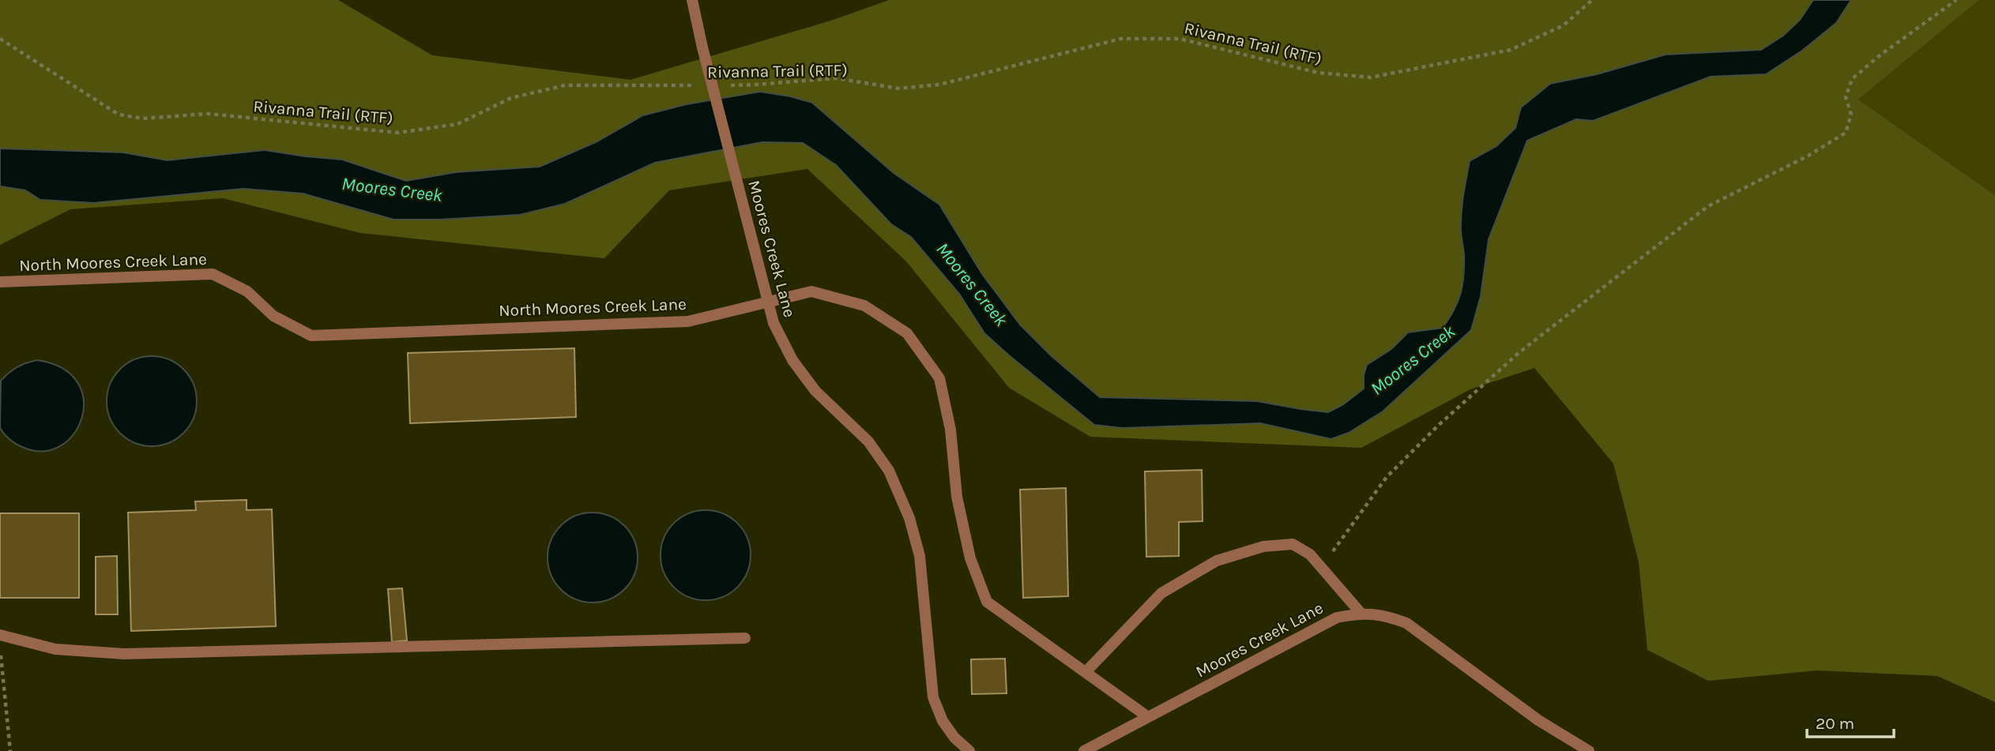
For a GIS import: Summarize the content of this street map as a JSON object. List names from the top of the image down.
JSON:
{
  "streets": {
    "lane": ["Moores Creek Lane", "North Moores Creek Lane"],
    "path": ["Rivanna Trail (RTF)"]
  },
  "crossings": [
    ["Moores Creek Lane", "North Moores Creek Lane"]
  ],
  "water": ["Moores Creek"],
  "scale_bar": "20 m"
}
